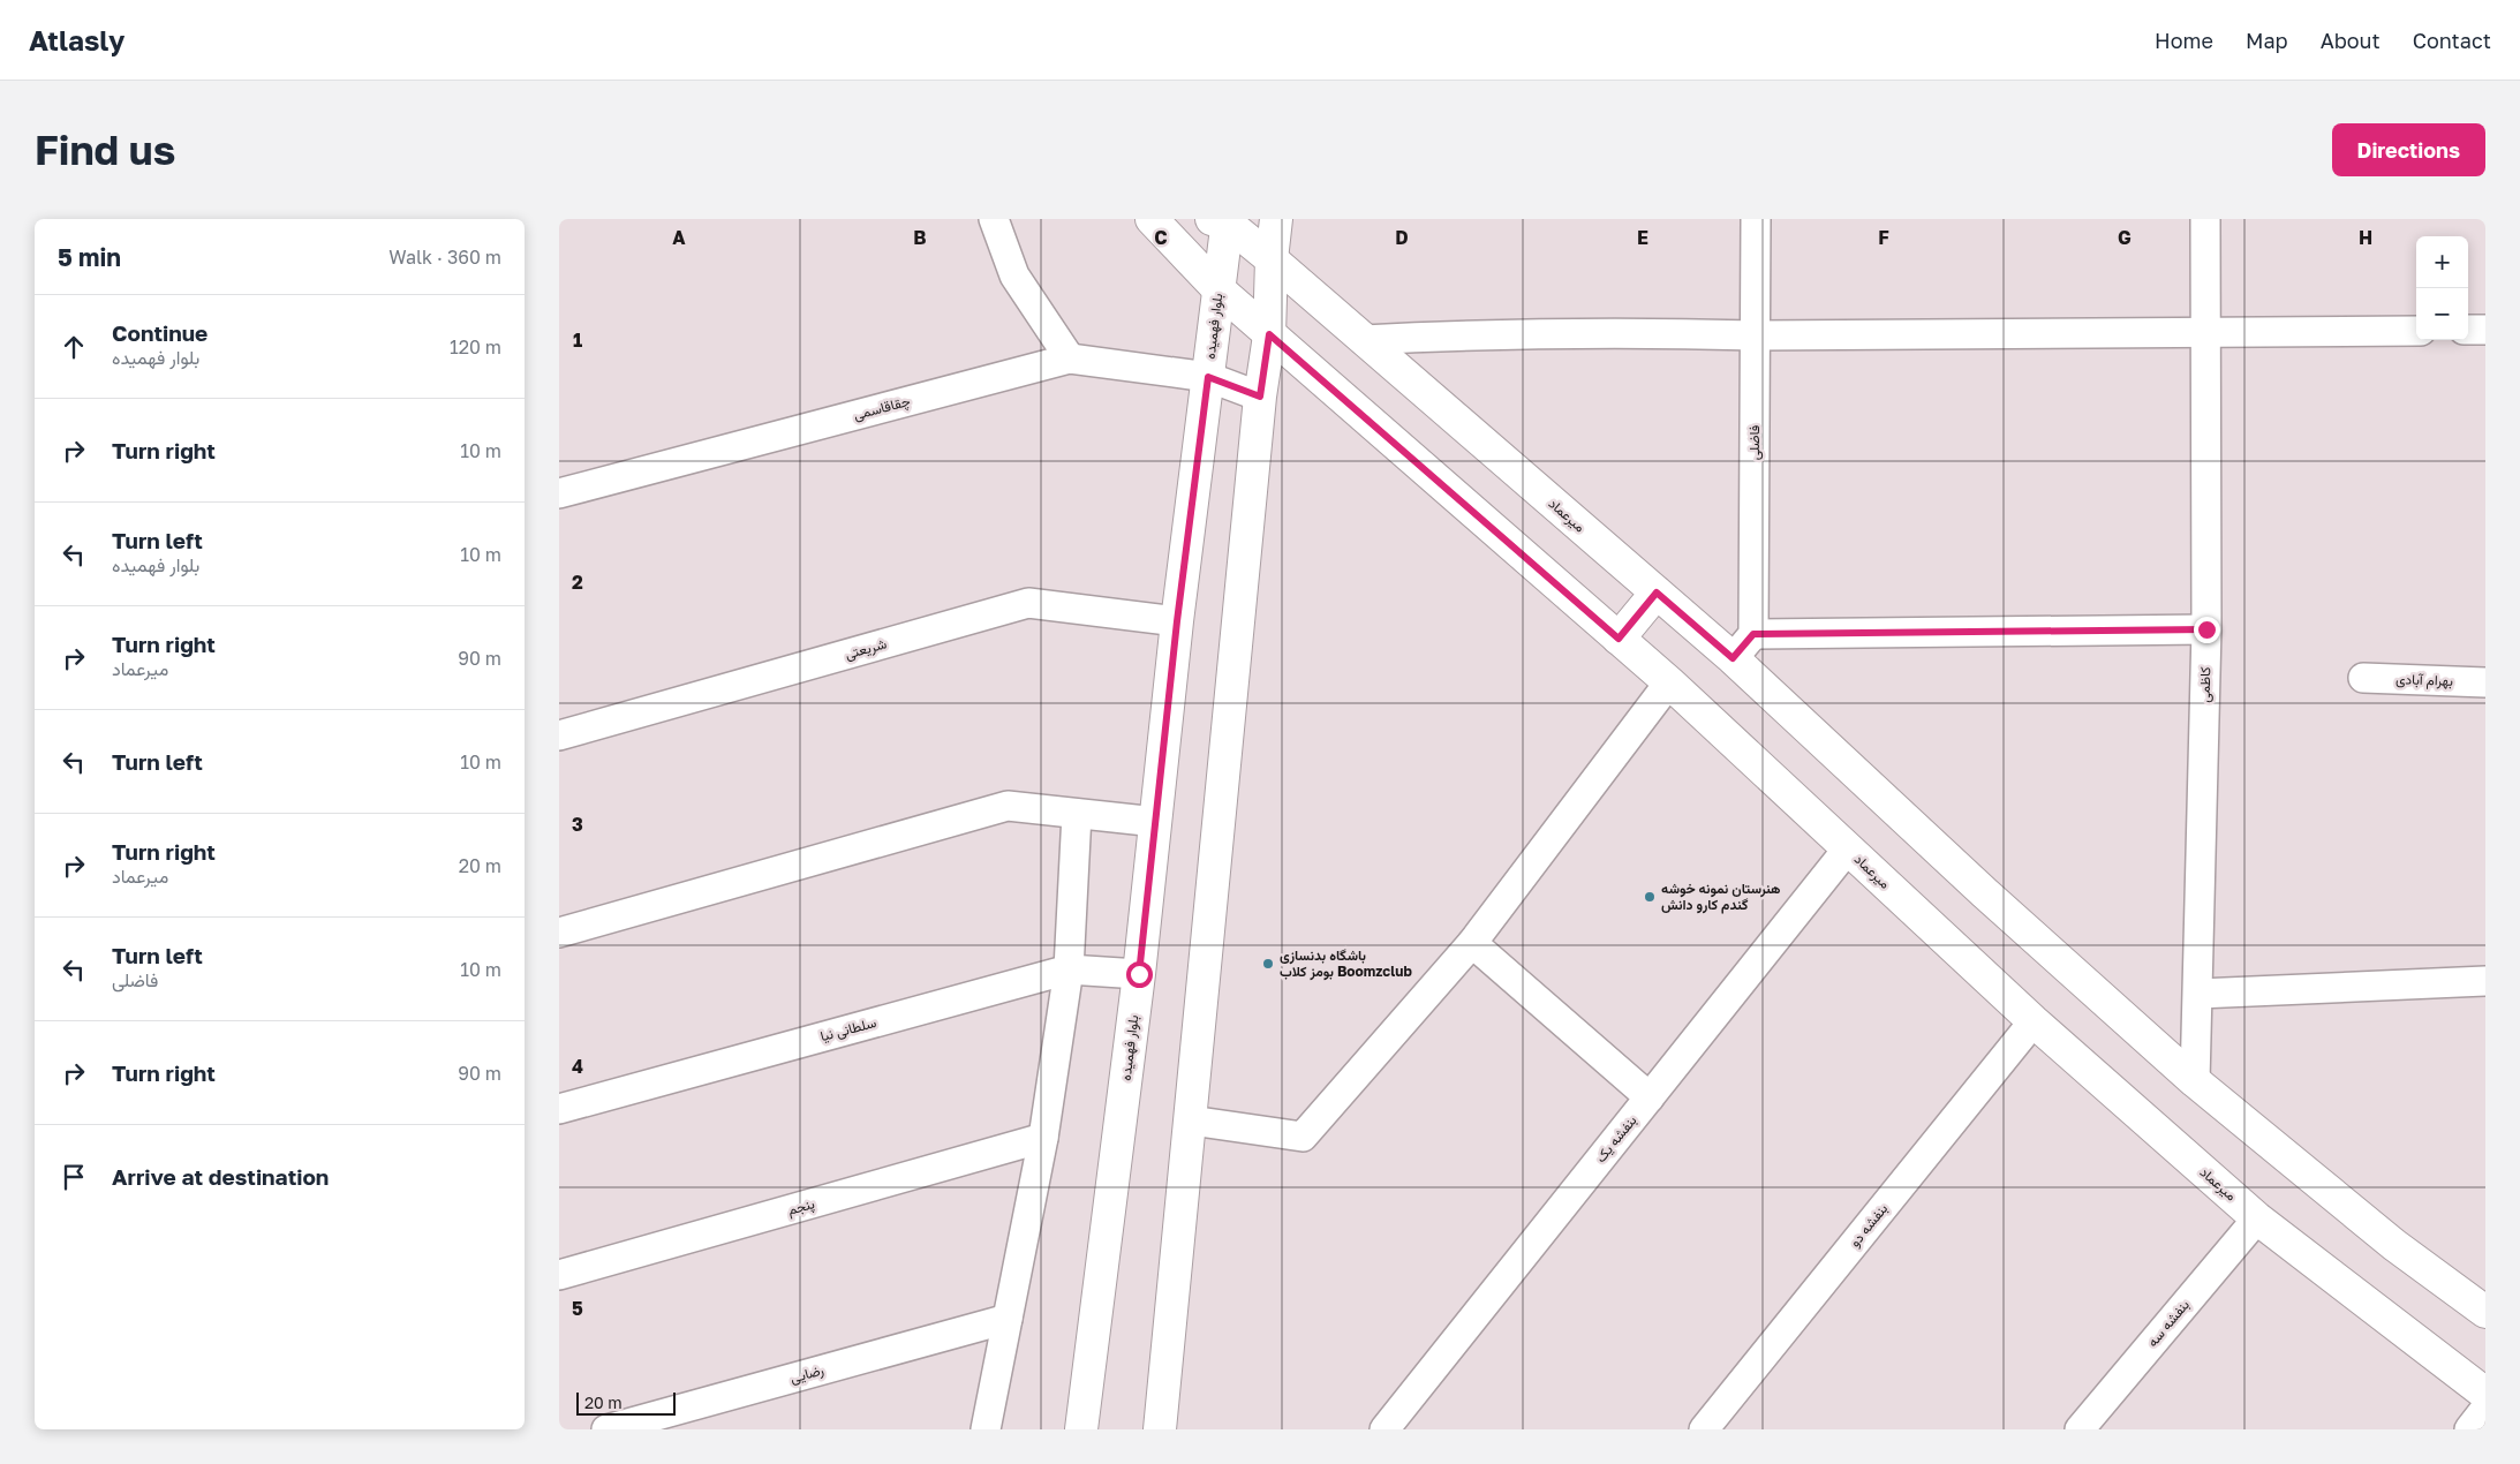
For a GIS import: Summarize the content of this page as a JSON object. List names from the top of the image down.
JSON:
{
  "streets": {
    "street": [
      "بلوار فهمیده",
      "چقاقاسمی",
      "فاضلی",
      "میرعماد",
      "شریعتی",
      "بهرام آبادی",
      "کاظمی",
      "سلطانی نیا",
      "بنفشه یک",
      "پنجم",
      "بنفشه دو",
      "بنفشه سه",
      "رضایی"
    ]
  },
  "crossings": [
    ["بلوار فهمیده", "چقاقاسمی"],
    ["بلوار فهمیده", "میرعماد"],
    ["بلوار فهمیده", "شریعتی"],
    ["بلوار فهمیده", "سلطانی نیا"],
    ["میرعماد", "کاظمی"],
    ["میرعماد", "بنفشه یک"],
    ["میرعماد", "بنفشه دو"],
    ["میرعماد", "بنفشه سه"]
  ],
  "places": ["هنرستان نمونه خوشه گندم کارو دانش", "باشگاه بدنسازی بومز کلاب Boomzclub"],
  "scale_bar": "20 m",
  "page": {
    "header": "Atlasly",
    "nav": [
      "Home",
      "Map",
      "About",
      "Contact"
    ],
    "buttons": "Directions",
    "title": "Find us",
    "heading": ["5 min", "Walk · 360 m"],
    "map_buttons": ["+", "−"],
    "list": [
      ["Continue", "بلوار فهمیده", "120 m"],
      ["Turn right", "10 m"],
      ["Turn left", "بلوار فهمیده", "10 m"],
      ["Turn right", "میرعماد", "90 m"],
      ["Turn left", "10 m"],
      ["Turn right", "میرعماد", "20 m"],
      ["Turn left", "فاضلی", "10 m"],
      ["Turn right", "90 m"],
      "Arrive at destination"
    ],
    "scale": "20 m"
  },
  "grid": {
    "columns": [
      "A",
      "B",
      "C",
      "D",
      "E",
      "F",
      "G",
      "H"
    ],
    "rows": [
      "1",
      "2",
      "3",
      "4",
      "5"
    ]
  }
}
